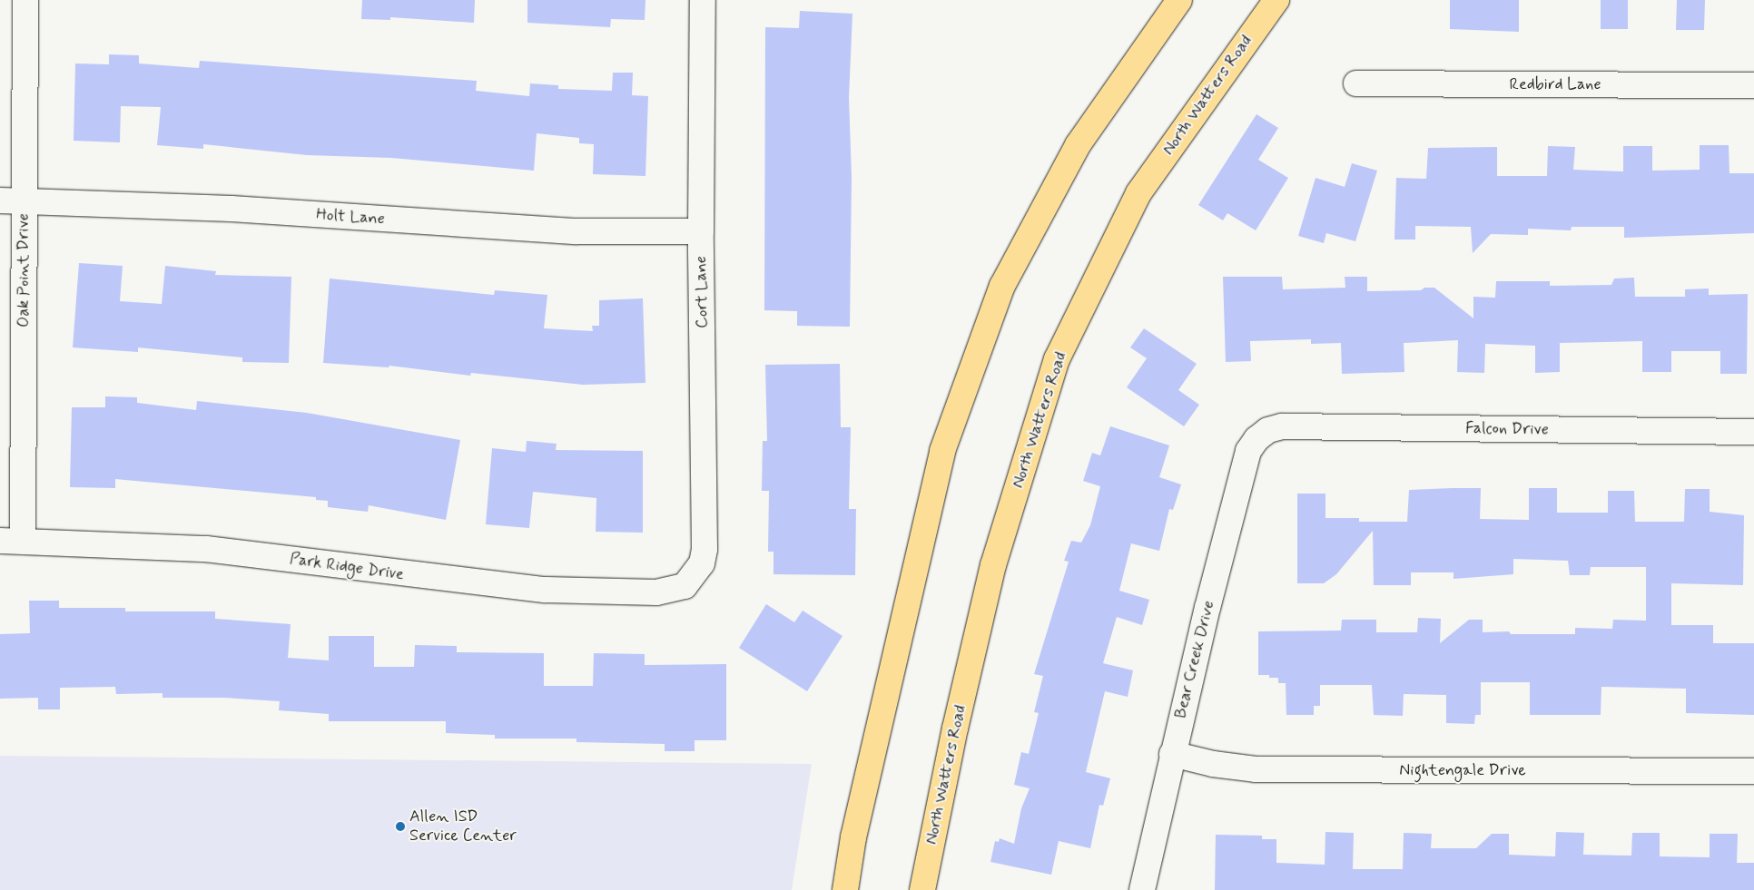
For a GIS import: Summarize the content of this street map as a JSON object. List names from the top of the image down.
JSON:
{
  "streets": {
    "main road": ["North Watters Road"],
    "street": [
      "Redbird Lane",
      "Holt Lane",
      "Oak Point Drive",
      "Cort Lane",
      "Falcon Drive",
      "Park Ridge Drive",
      "Bear Creek Drive",
      "Nightengale Drive"
    ]
  },
  "crossings": [
    ["Holt Lane", "Oak Point Drive"],
    ["Holt Lane", "Cort Lane"],
    ["Oak Point Drive", "Park Ridge Drive"],
    ["Cort Lane", "Park Ridge Drive"],
    ["Falcon Drive", "Bear Creek Drive"],
    ["Bear Creek Drive", "Nightengale Drive"]
  ],
  "places": ["Allen ISD Service Center"]
}
